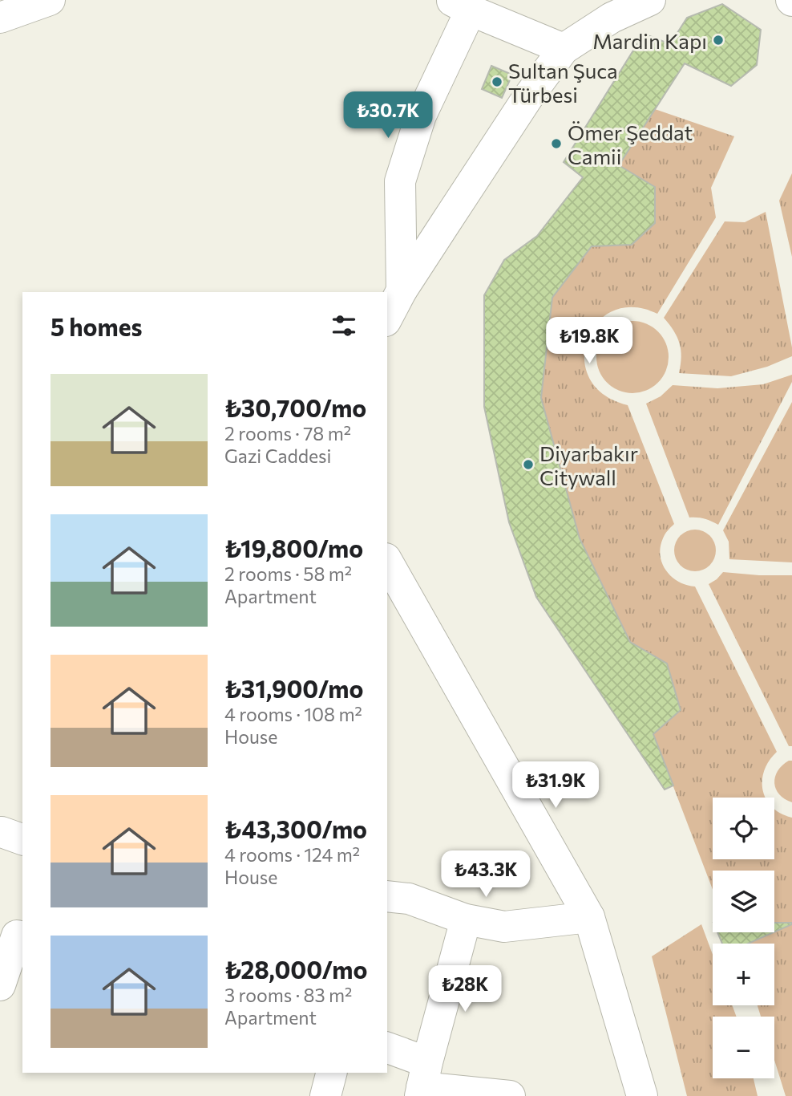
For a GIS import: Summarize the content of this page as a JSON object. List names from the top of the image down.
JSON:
{
  "places": [
    "Mardin Kapı",
    "Sultan Şuca Türbesi",
    "Ömer Şeddat Camii",
    "Diyarbakır Citywall"
  ],
  "page": {
    "price": [
      "₺30.7K",
      "₺19.8K",
      "₺31.9K",
      "₺43.3K",
      "₺28K"
    ],
    "heading": "5 homes",
    "list": [
      {
        "name": "₺30,700/mo",
        "note": "2 rooms · 78 m² · Gazi Caddesi"
      },
      {
        "name": "₺19,800/mo",
        "note": "2 rooms · 58 m² · Apartment"
      },
      {
        "name": "₺31,900/mo",
        "note": "4 rooms · 108 m² · House"
      },
      {
        "name": "₺43,300/mo",
        "note": "4 rooms · 124 m² · House"
      },
      {
        "name": "₺28,000/mo",
        "note": "3 rooms · 83 m² · Apartment"
      }
    ],
    "map_buttons": ["+", "−"]
  }
}
